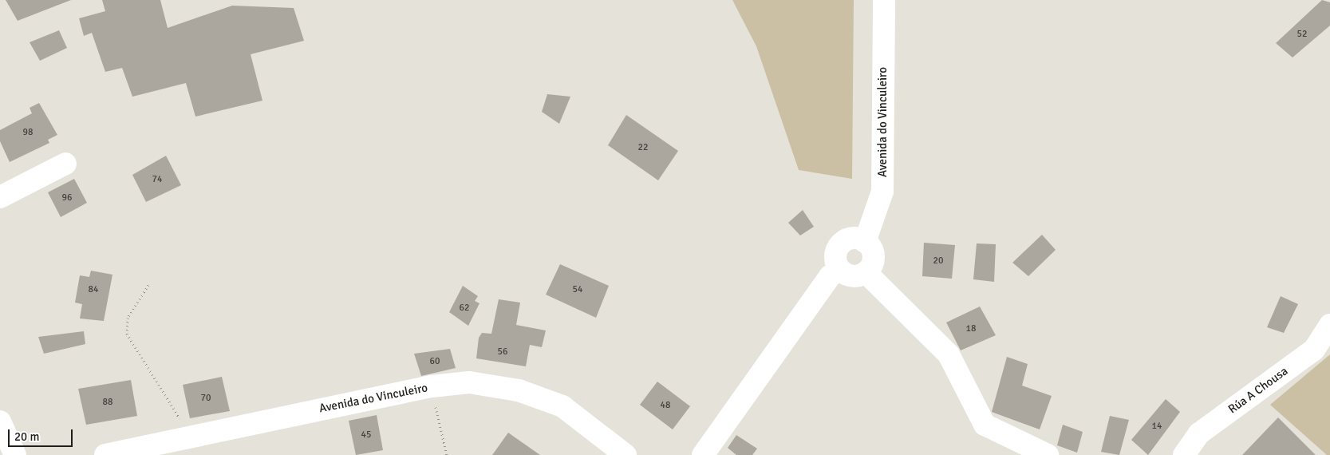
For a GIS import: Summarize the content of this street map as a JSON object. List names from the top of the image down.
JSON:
{
  "streets": {
    "street": ["Avenida do Vinculeiro", "Rúa A Chousa"]
  },
  "house_numbers": [
    "52",
    "98",
    "22",
    "74",
    "96",
    "20",
    "84",
    "54",
    "62",
    "18",
    "56",
    "60",
    "70",
    "88",
    "48",
    "14",
    "45"
  ],
  "scale_bar": "20 m"
}
